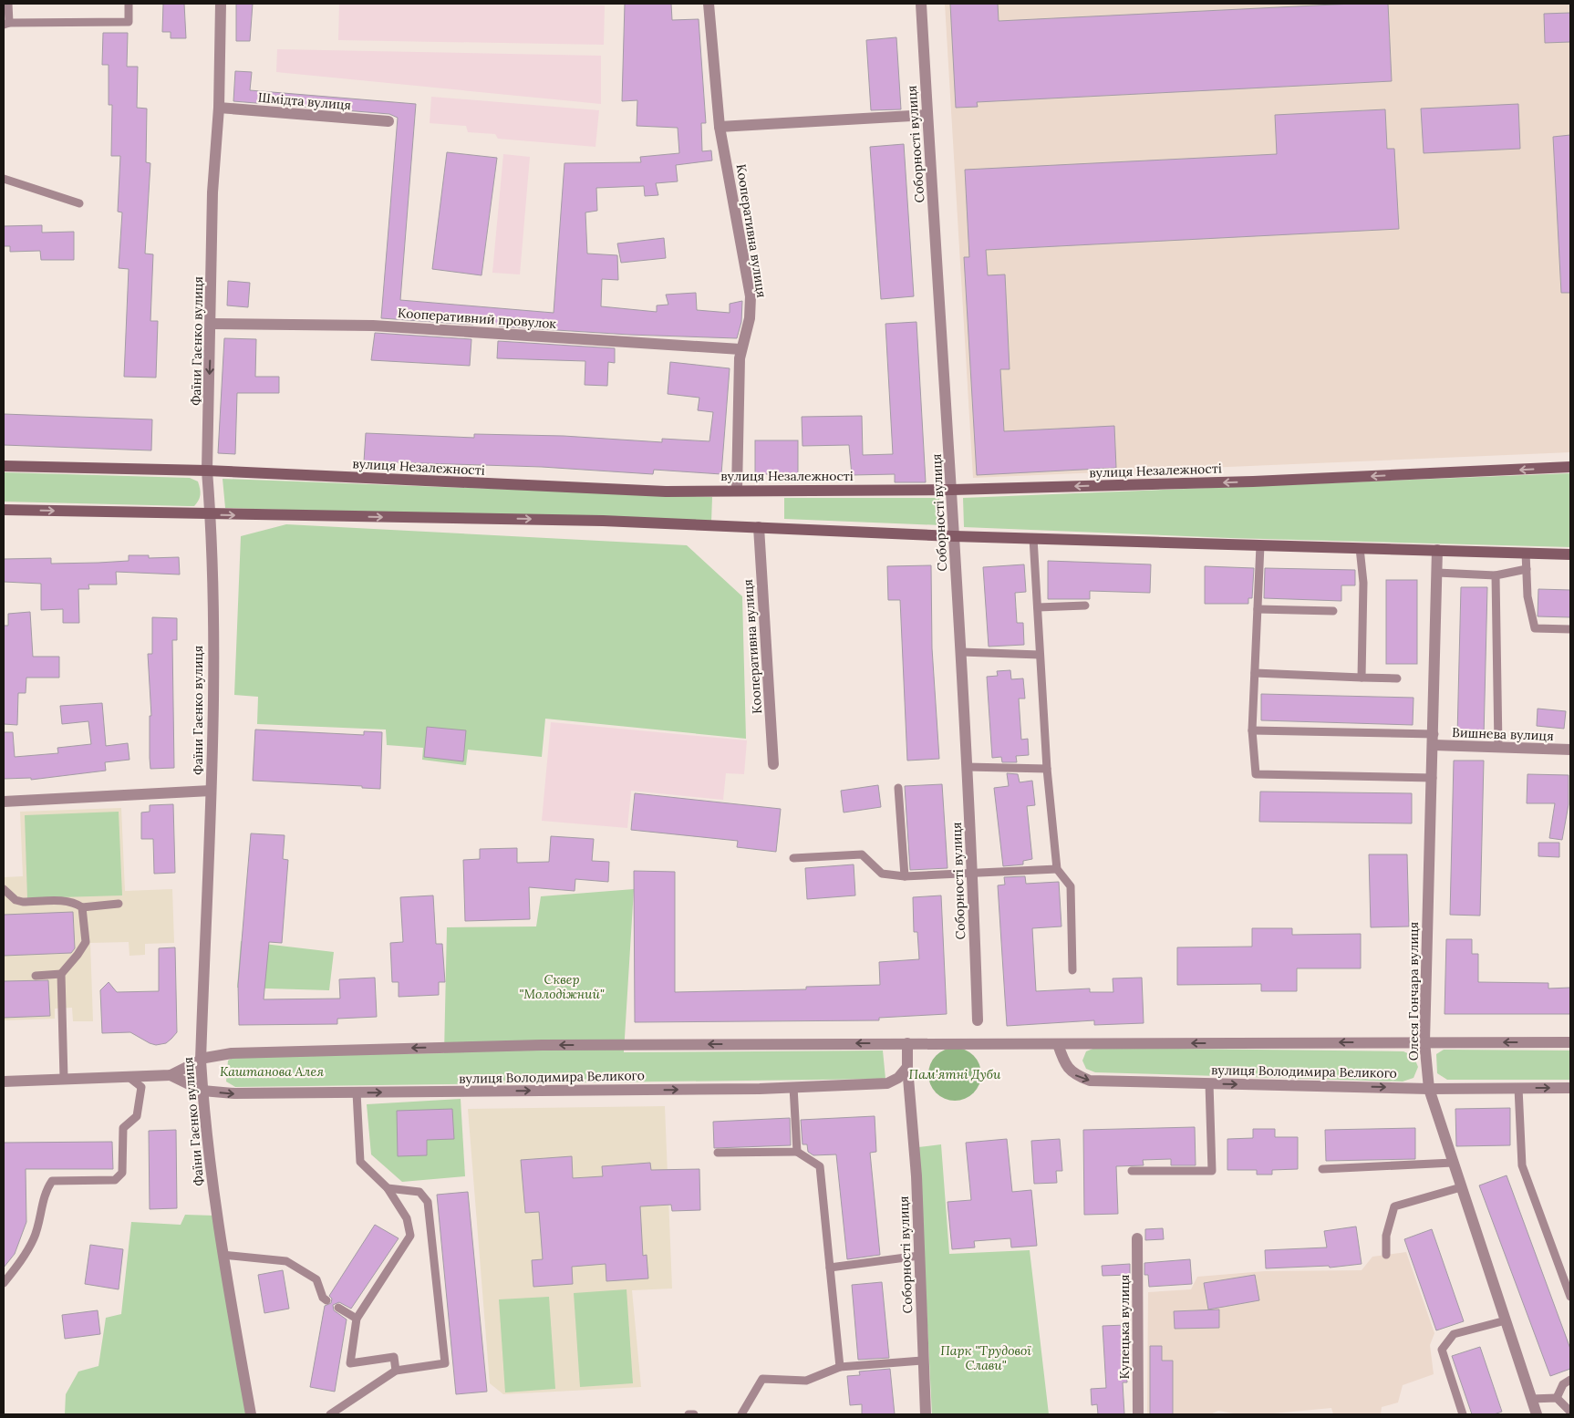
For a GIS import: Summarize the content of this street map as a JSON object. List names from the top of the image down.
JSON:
{
  "streets": {
    "street": [
      "Шмідта вулиця",
      "Соборності вулиця",
      "Кооперативна вулиця",
      "Кооперативний провулок",
      "Фаїни Гаєнко вулиця",
      "вулиця Незалежності",
      "Вишнева вулиця",
      "Олеся Гончара вулиця",
      "вулиця Володимира Великого",
      "Купецька вулиця"
    ]
  },
  "crossings": [
    ["Шмідта вулиця", "Фаїни Гаєнко вулиця"],
    ["Соборності вулиця", "вулиця Незалежності"],
    ["Соборності вулиця", "вулиця Володимира Великого"],
    ["Кооперативна вулиця", "Кооперативний провулок"],
    ["Кооперативна вулиця", "вулиця Незалежності"],
    ["Кооперативний провулок", "Фаїни Гаєнко вулиця"],
    ["Фаїни Гаєнко вулиця", "вулиця Незалежності"],
    ["Фаїни Гаєнко вулиця", "вулиця Володимира Великого"],
    ["Вишнева вулиця", "Олеся Гончара вулиця"],
    ["Олеся Гончара вулиця", "вулиця Володимира Великого"]
  ],
  "parks": [
    "Сквер \"Молодіжний\"",
    "Каштанова Алея",
    "Пам'ятні Дуби",
    "Парк \"Трудової Слави\""
  ]
}
